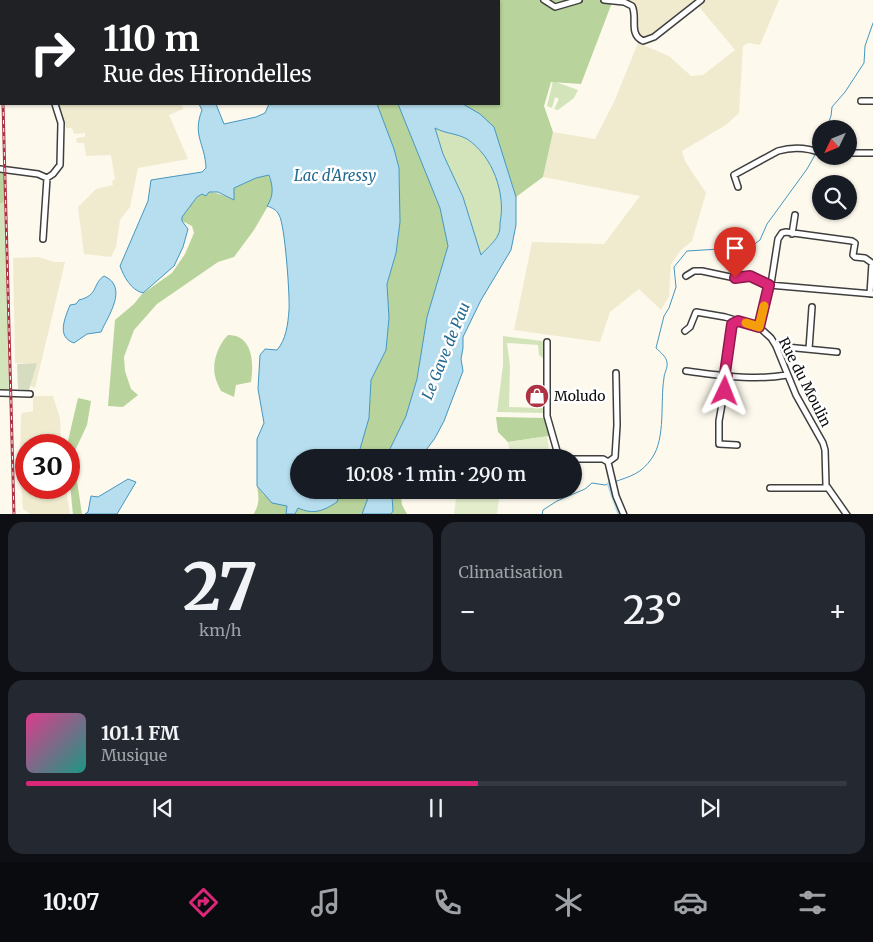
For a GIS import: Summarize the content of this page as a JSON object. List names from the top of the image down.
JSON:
{
  "streets": {
    "street": ["Rue du Moulin"]
  },
  "water": ["Lac d'Aressy", "Le Gave de Pau"],
  "places": {
    "shop": ["Moludo"]
  },
  "north": "bottom left",
  "page": {
    "turn": ["110 m", "Rue des Hirondelles"],
    "limit": "30",
    "trip": "10:08 · 1 min · 290 m",
    "tile": [
      ["27", "km/h"],
      "Climatisation"
    ],
    "heat": ["−", "23°", "+"],
    "song": ["101.1 FM", "Musique"],
    "tabs": "10:07"
  }
}
